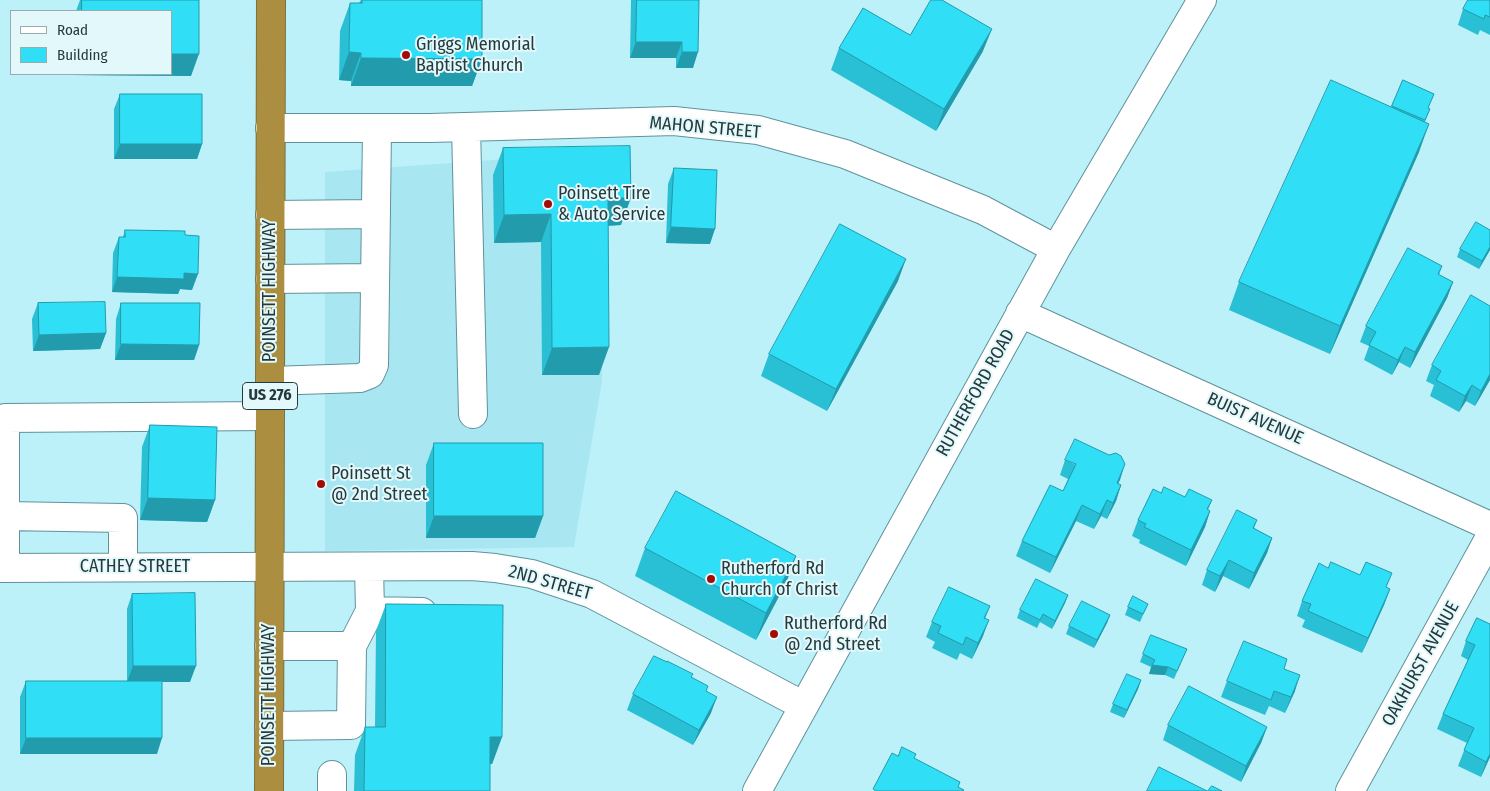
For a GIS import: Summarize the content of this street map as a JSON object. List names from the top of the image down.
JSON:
{
  "streets": {
    "highway": ["POINSETT HIGHWAY", "US 276"],
    "street": [
      "MAHON STREET",
      "RUTHERFORD ROAD",
      "BUIST AVENUE",
      "CATHEY STREET",
      "2ND STREET",
      "OAKHURST AVENUE"
    ]
  },
  "crossings": [
    ["MAHON STREET", "POINSETT HIGHWAY"],
    ["MAHON STREET", "RUTHERFORD ROAD"],
    ["POINSETT HIGHWAY", "CATHEY STREET"],
    ["POINSETT HIGHWAY", "2ND STREET"],
    ["RUTHERFORD ROAD", "BUIST AVENUE"],
    ["RUTHERFORD ROAD", "2ND STREET"],
    ["CATHEY STREET", "2ND STREET"]
  ],
  "places": [
    "Griggs Memorial Baptist Church",
    "Poinsett Tire & Auto Service",
    "Poinsett St @ 2nd Street",
    "Rutherford Rd Church of Christ",
    "Rutherford Rd @ 2nd Street"
  ],
  "legend": ["Road", "Building"]
}
